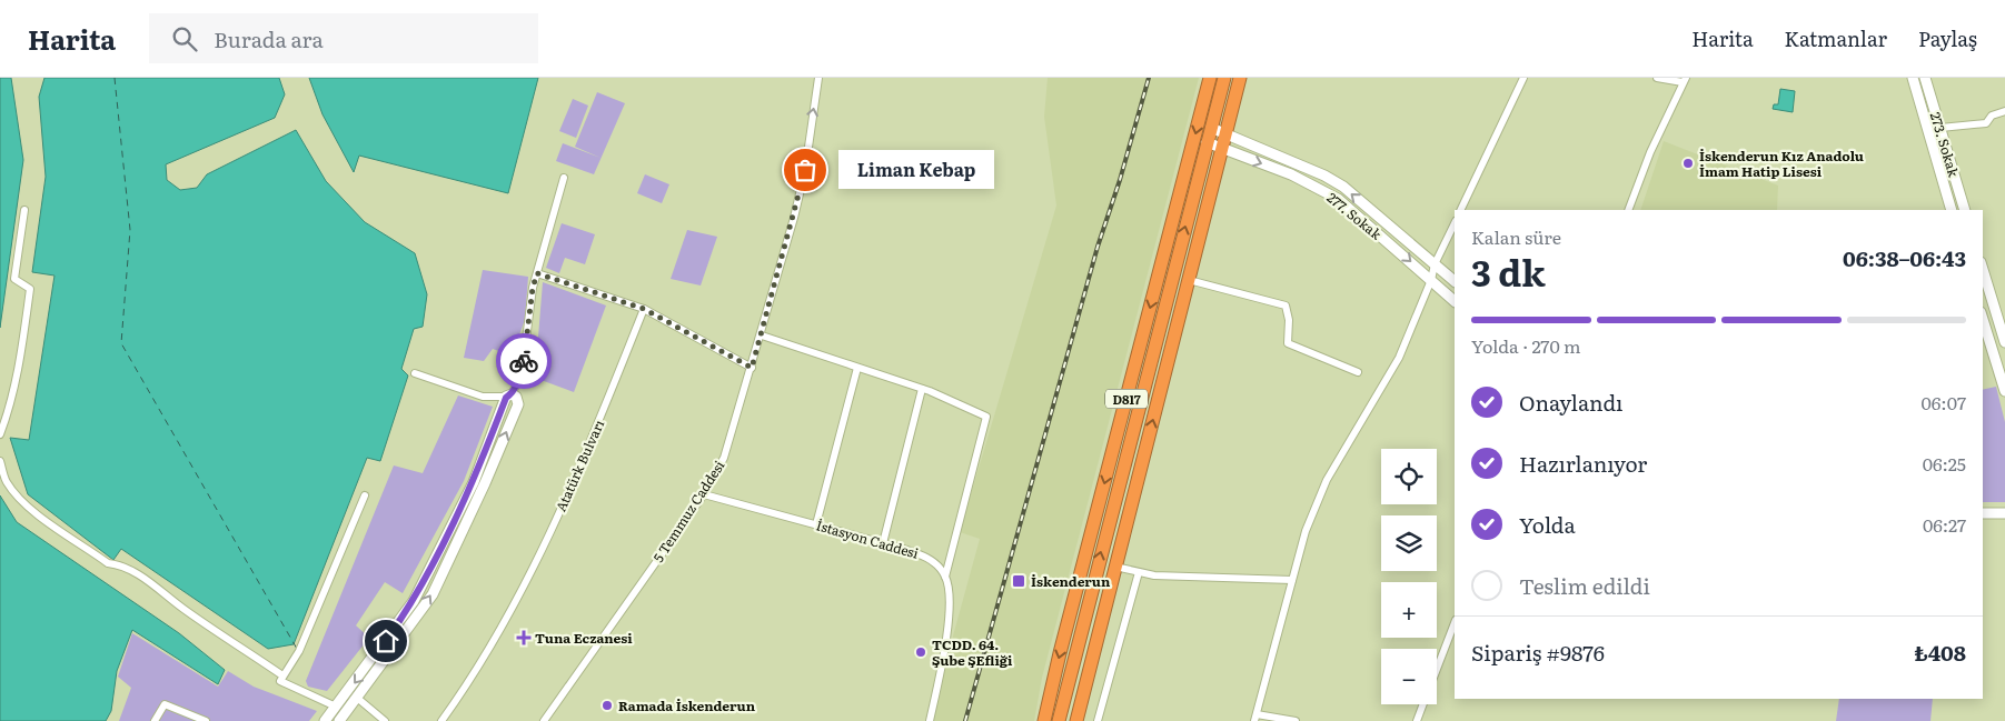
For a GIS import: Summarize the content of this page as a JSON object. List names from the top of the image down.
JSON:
{
  "streets": {
    "highway": ["D817"],
    "street": [
      "273. Sokak",
      "277. Sokak",
      "Atatürk Bulvarı",
      "5 Temmuz Caddesi",
      "İstasyon Caddesi"
    ]
  },
  "crossings": [
    ["277. Sokak", "D817"],
    ["5 Temmuz Caddesi", "İstasyon Caddesi"]
  ],
  "one_way": ["5 Temmuz Caddesi"],
  "places": {
    "other": [
      "İskenderun Kız Anadolu İmam Hatip Lisesi",
      "Liman Kebap",
      "TCDD. 64. Şube ŞEfliği",
      "Ramada İskenderun"
    ],
    "transit": ["İskenderun"],
    "health": ["Tuna Eczanesi"]
  },
  "page": {
    "header": "Harita",
    "search": "Burada ara",
    "nav": ["Harita", "Katmanlar", "Paylaş"],
    "bubble": "Liman Kebap",
    "heading": ["3 dk", "Kalan süre", "06:38–06:43"],
    "panel": ["Sipariş #9876", "₺408"],
    "bar": "Yolda · 270 m",
    "list": [
      ["Onaylandı", "06:07"],
      ["Hazırlanıyor", "06:25"],
      ["Yolda", "06:27"],
      "Teslim edildi"
    ],
    "map_buttons": ["+", "−"]
  }
}
